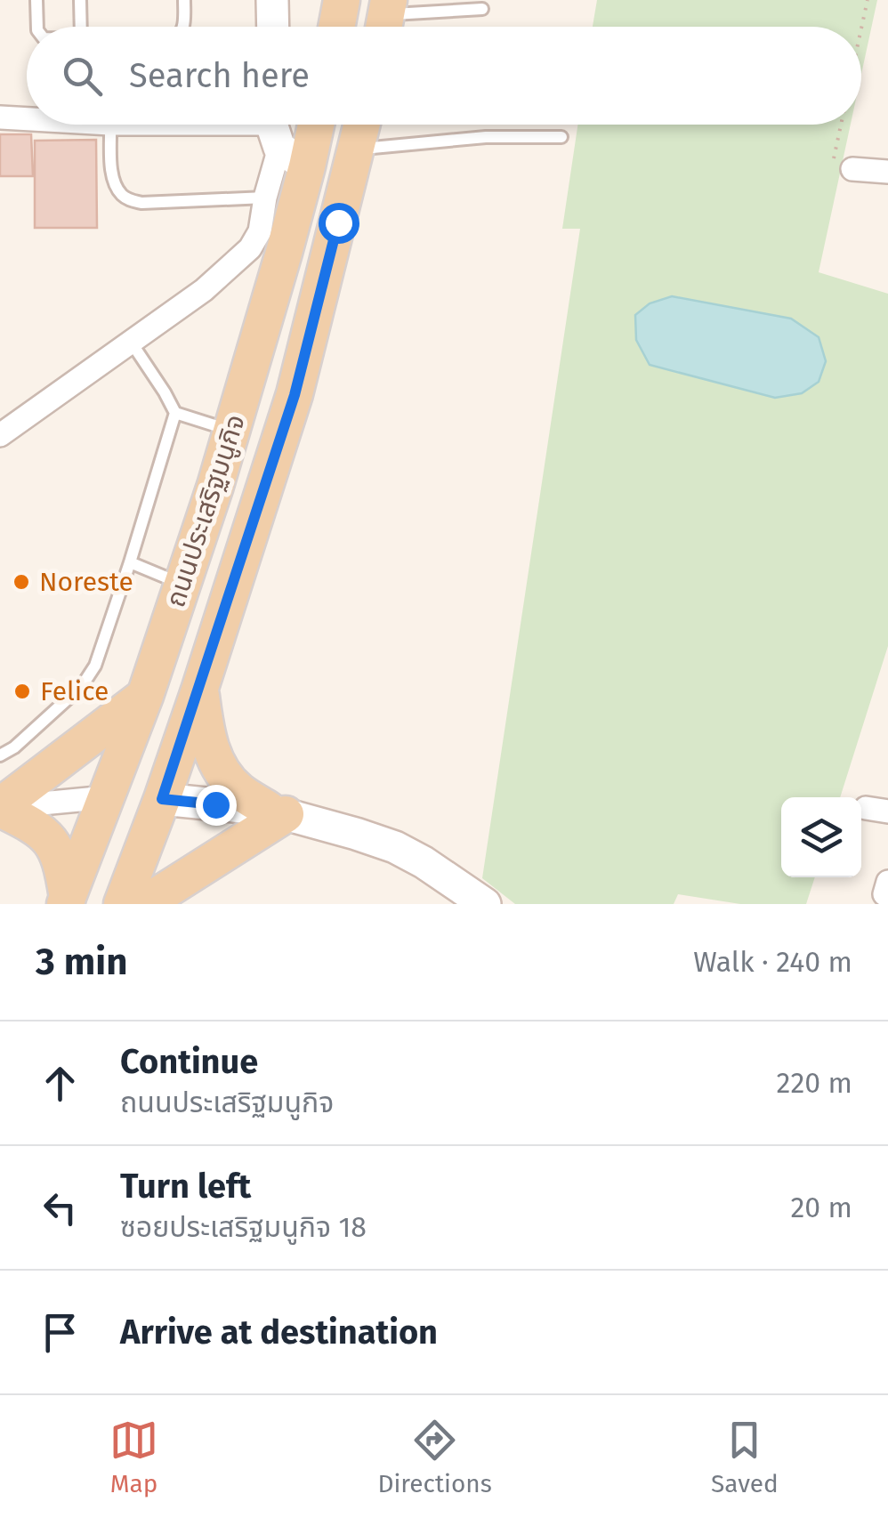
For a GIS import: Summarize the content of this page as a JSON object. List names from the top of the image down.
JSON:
{
  "streets": {
    "main road": ["ถนนประเสริฐมนูกิจ"]
  },
  "places": ["Noreste", "Felice"],
  "page": {
    "search": "Search here",
    "heading": ["3 min", "Walk · 240 m"],
    "list": [
      ["Continue", "ถนนประเสริฐมนูกิจ", "220 m"],
      ["Turn left", "ซอยประเสริฐมนูกิจ 18", "20 m"],
      "Arrive at destination"
    ],
    "nav": ["Map", "Directions", "Saved"]
  }
}
